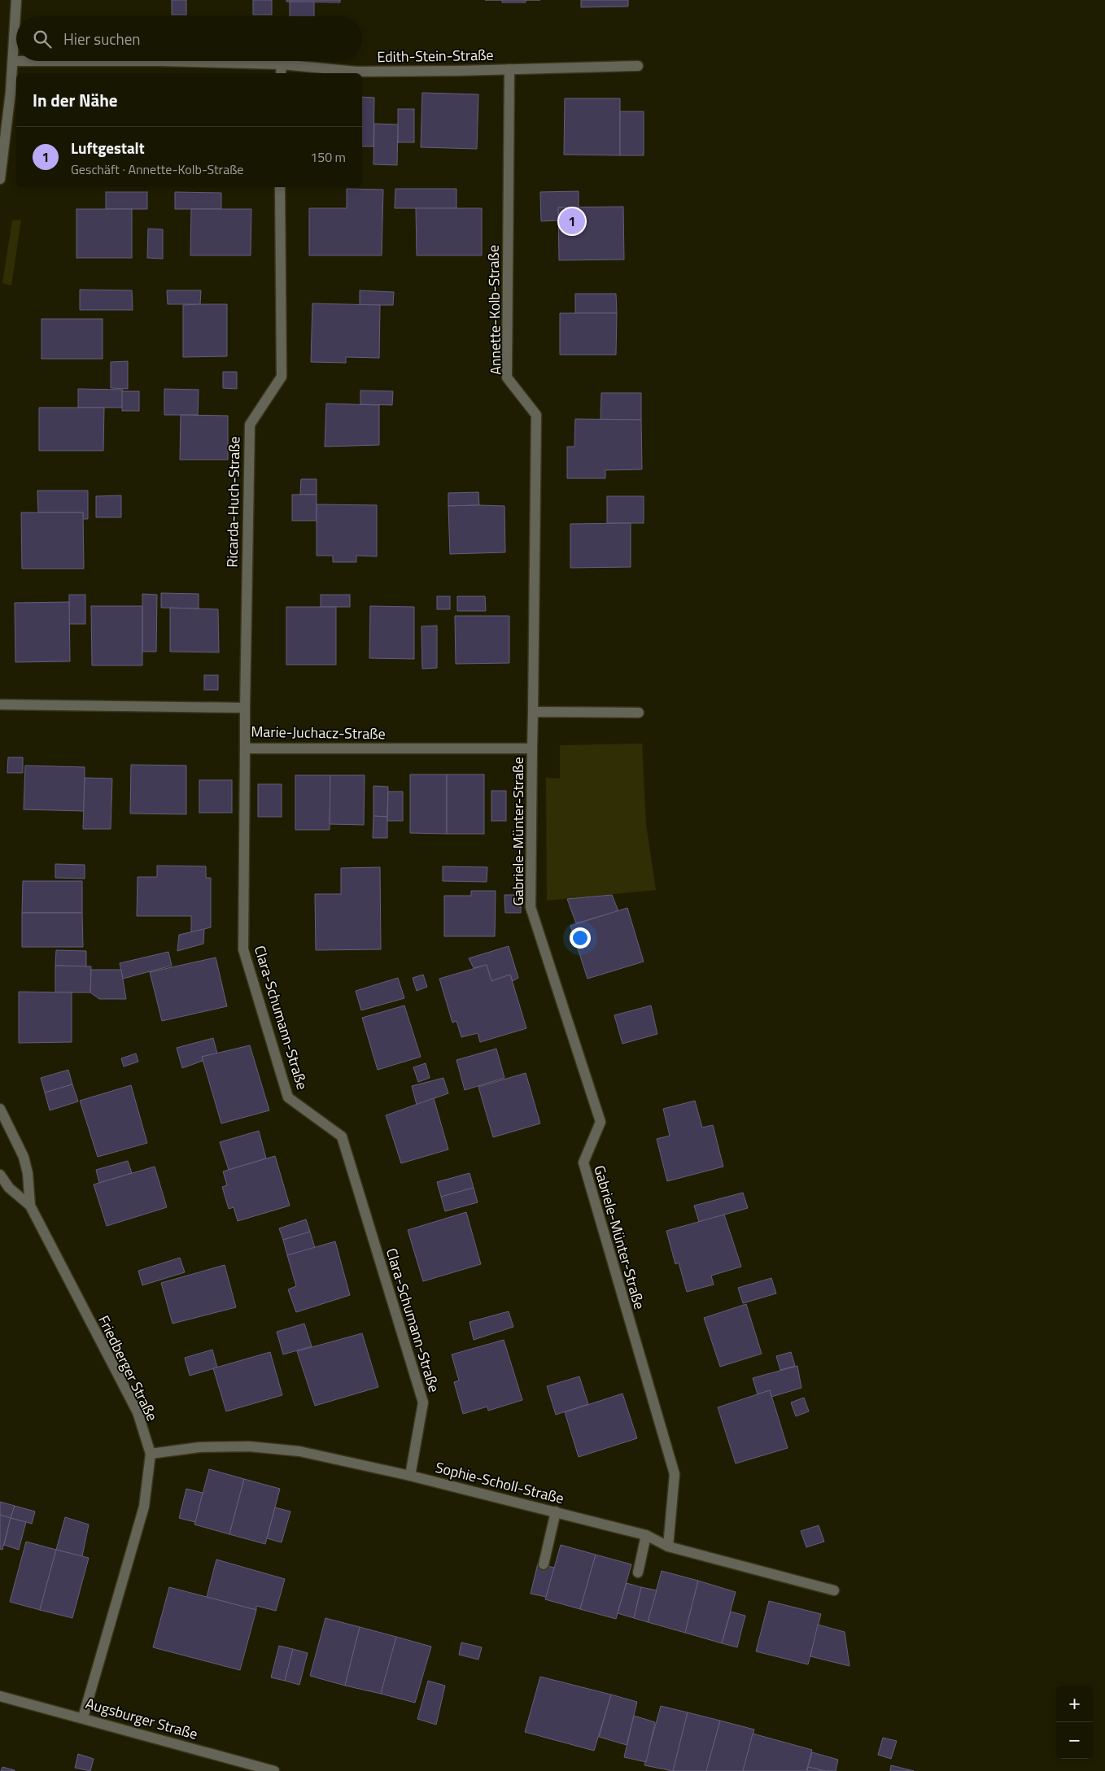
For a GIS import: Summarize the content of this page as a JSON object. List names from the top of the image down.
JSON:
{
  "streets": {
    "street": [
      "Edith-Stein-Straße",
      "Annette-Kolb-Straße",
      "Ricarda-Huch-Straße",
      "Marie-Juchacz-Straße",
      "Gabriele-Münter-Straße",
      "Clara-Schumann-Straße",
      "Friedberger Straße",
      "Sophie-Scholl-Straße",
      "Augsburger Straße"
    ]
  },
  "crossings": [
    ["Edith-Stein-Straße", "Annette-Kolb-Straße"],
    ["Ricarda-Huch-Straße", "Marie-Juchacz-Straße"],
    ["Marie-Juchacz-Straße", "Gabriele-Münter-Straße"],
    ["Marie-Juchacz-Straße", "Clara-Schumann-Straße"],
    ["Gabriele-Münter-Straße", "Sophie-Scholl-Straße"],
    ["Clara-Schumann-Straße", "Sophie-Scholl-Straße"],
    ["Friedberger Straße", "Sophie-Scholl-Straße"],
    ["Friedberger Straße", "Augsburger Straße"]
  ],
  "page": {
    "search": "Hier suchen",
    "heading": "In der Nähe",
    "list": [
      {
        "mark": "1",
        "name": "Luftgestalt",
        "note": "Geschäft · Annette-Kolb-Straße",
        "value": "150 m"
      }
    ],
    "pins": "1",
    "map_buttons": ["+", "−"]
  }
}
